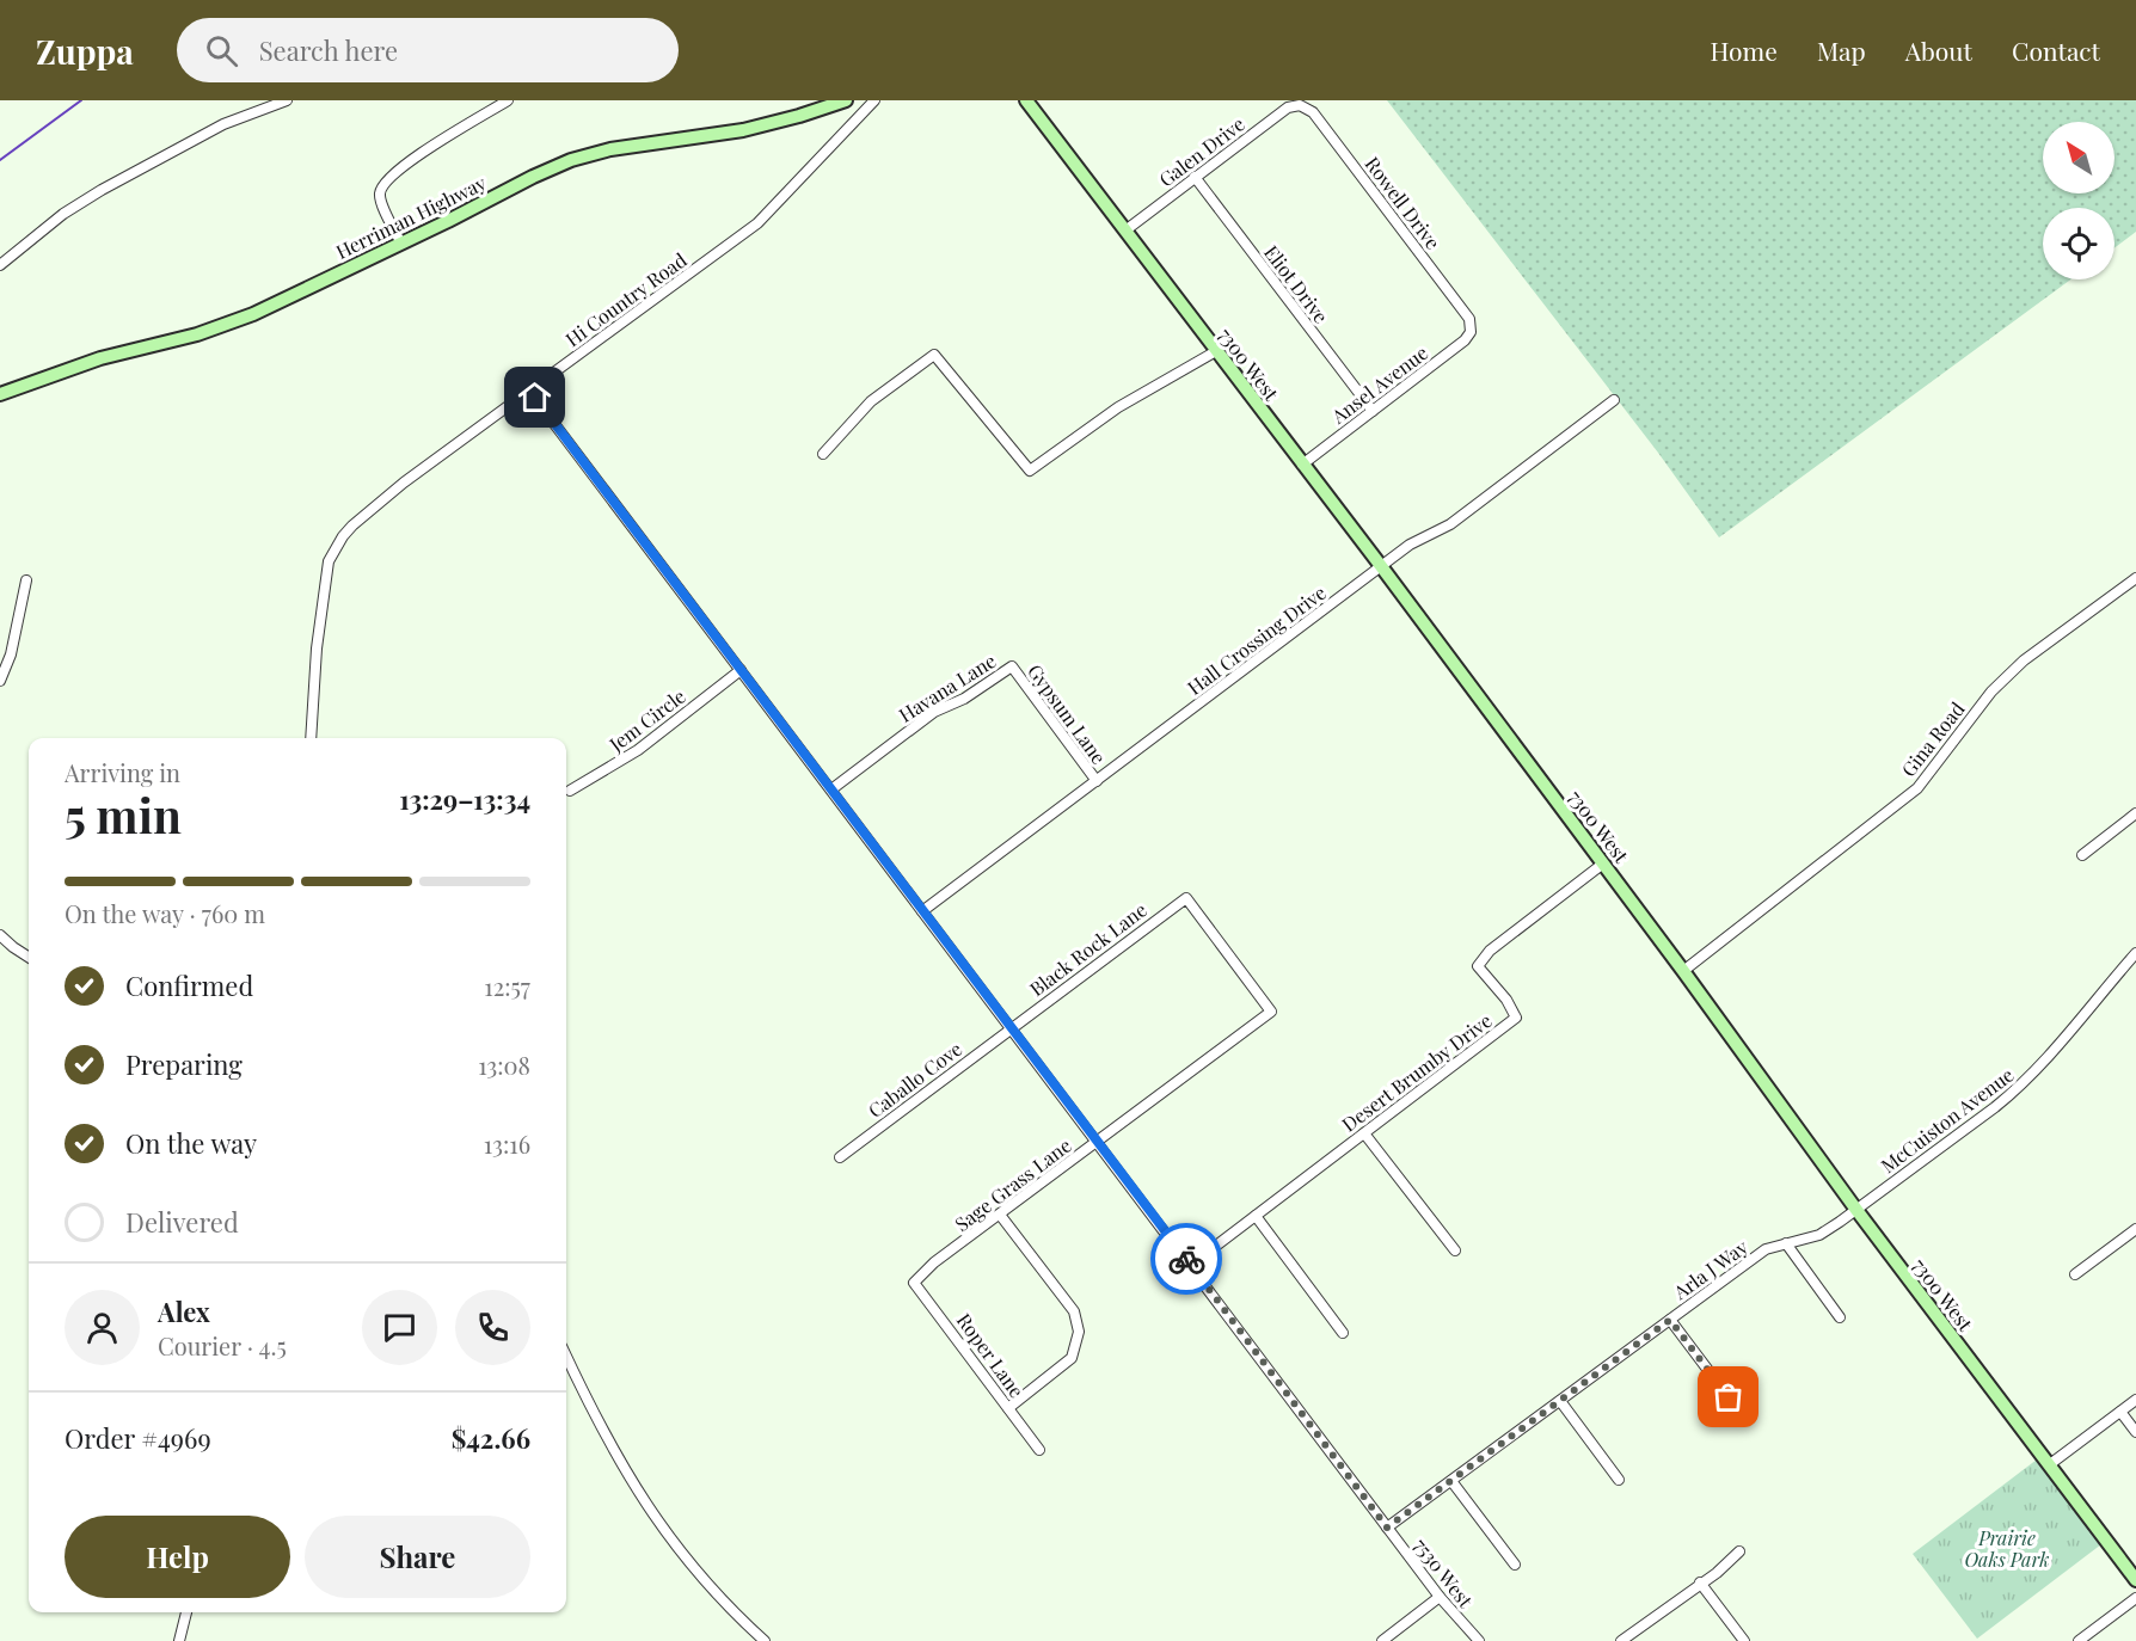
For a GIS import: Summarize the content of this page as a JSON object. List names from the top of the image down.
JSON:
{
  "streets": {
    "street": [
      "Galen Drive",
      "Rowell Drive",
      "Herriman Highway",
      "Eliot Drive",
      "Hi Country Road",
      "7300 West",
      "Ansel Avenue",
      "Hall Crossing Drive",
      "Havana Lane",
      "Gypsum Lane",
      "Jem Circle",
      "Gina Road",
      "Black Rock Lane",
      "Desert Brumby Drive",
      "Caballo Cove",
      "McCuiston Avenue",
      "Sage Grass Lane",
      "Arla J Way",
      "Roper Lane",
      "7530 West"
    ]
  },
  "crossings": [
    ["Galen Drive", "Rowell Drive"],
    ["Galen Drive", "Eliot Drive"],
    ["Galen Drive", "7300 West"],
    ["Rowell Drive", "Ansel Avenue"],
    ["Eliot Drive", "Ansel Avenue"],
    ["Hi Country Road", "7530 West"],
    ["7300 West", "Ansel Avenue"],
    ["7300 West", "Hall Crossing Drive"],
    ["7300 West", "Gina Road"],
    ["7300 West", "Desert Brumby Drive"],
    ["7300 West", "McCuiston Avenue"],
    ["7300 West", "Arla J Way"],
    ["Hall Crossing Drive", "Gypsum Lane"],
    ["Hall Crossing Drive", "7530 West"],
    ["Havana Lane", "Gypsum Lane"],
    ["Havana Lane", "7530 West"],
    ["Jem Circle", "7530 West"],
    ["Black Rock Lane", "Caballo Cove"],
    ["Black Rock Lane", "Sage Grass Lane"],
    ["Black Rock Lane", "7530 West"],
    ["Desert Brumby Drive", "7530 West"],
    ["Caballo Cove", "7530 West"],
    ["McCuiston Avenue", "Arla J Way"],
    ["Sage Grass Lane", "Roper Lane"],
    ["Sage Grass Lane", "7530 West"],
    ["Arla J Way", "7530 West"]
  ],
  "parks": ["Prairie Oaks Park"],
  "north": "top left",
  "page": {
    "header": "Zuppa",
    "search": "Search here",
    "nav": [
      "Home",
      "Map",
      "About",
      "Contact"
    ],
    "heading": ["5 min", "Arriving in", "13:29–13:34"],
    "panel": [
      "Alex",
      "Courier · 4.5",
      "Order #4969",
      "$42.66"
    ],
    "bar": "On the way · 760 m",
    "list": [
      ["Confirmed", "12:57"],
      ["Preparing", "13:08"],
      ["On the way", "13:16"],
      "Delivered"
    ],
    "buttons": ["Help", "Share"]
  }
}
